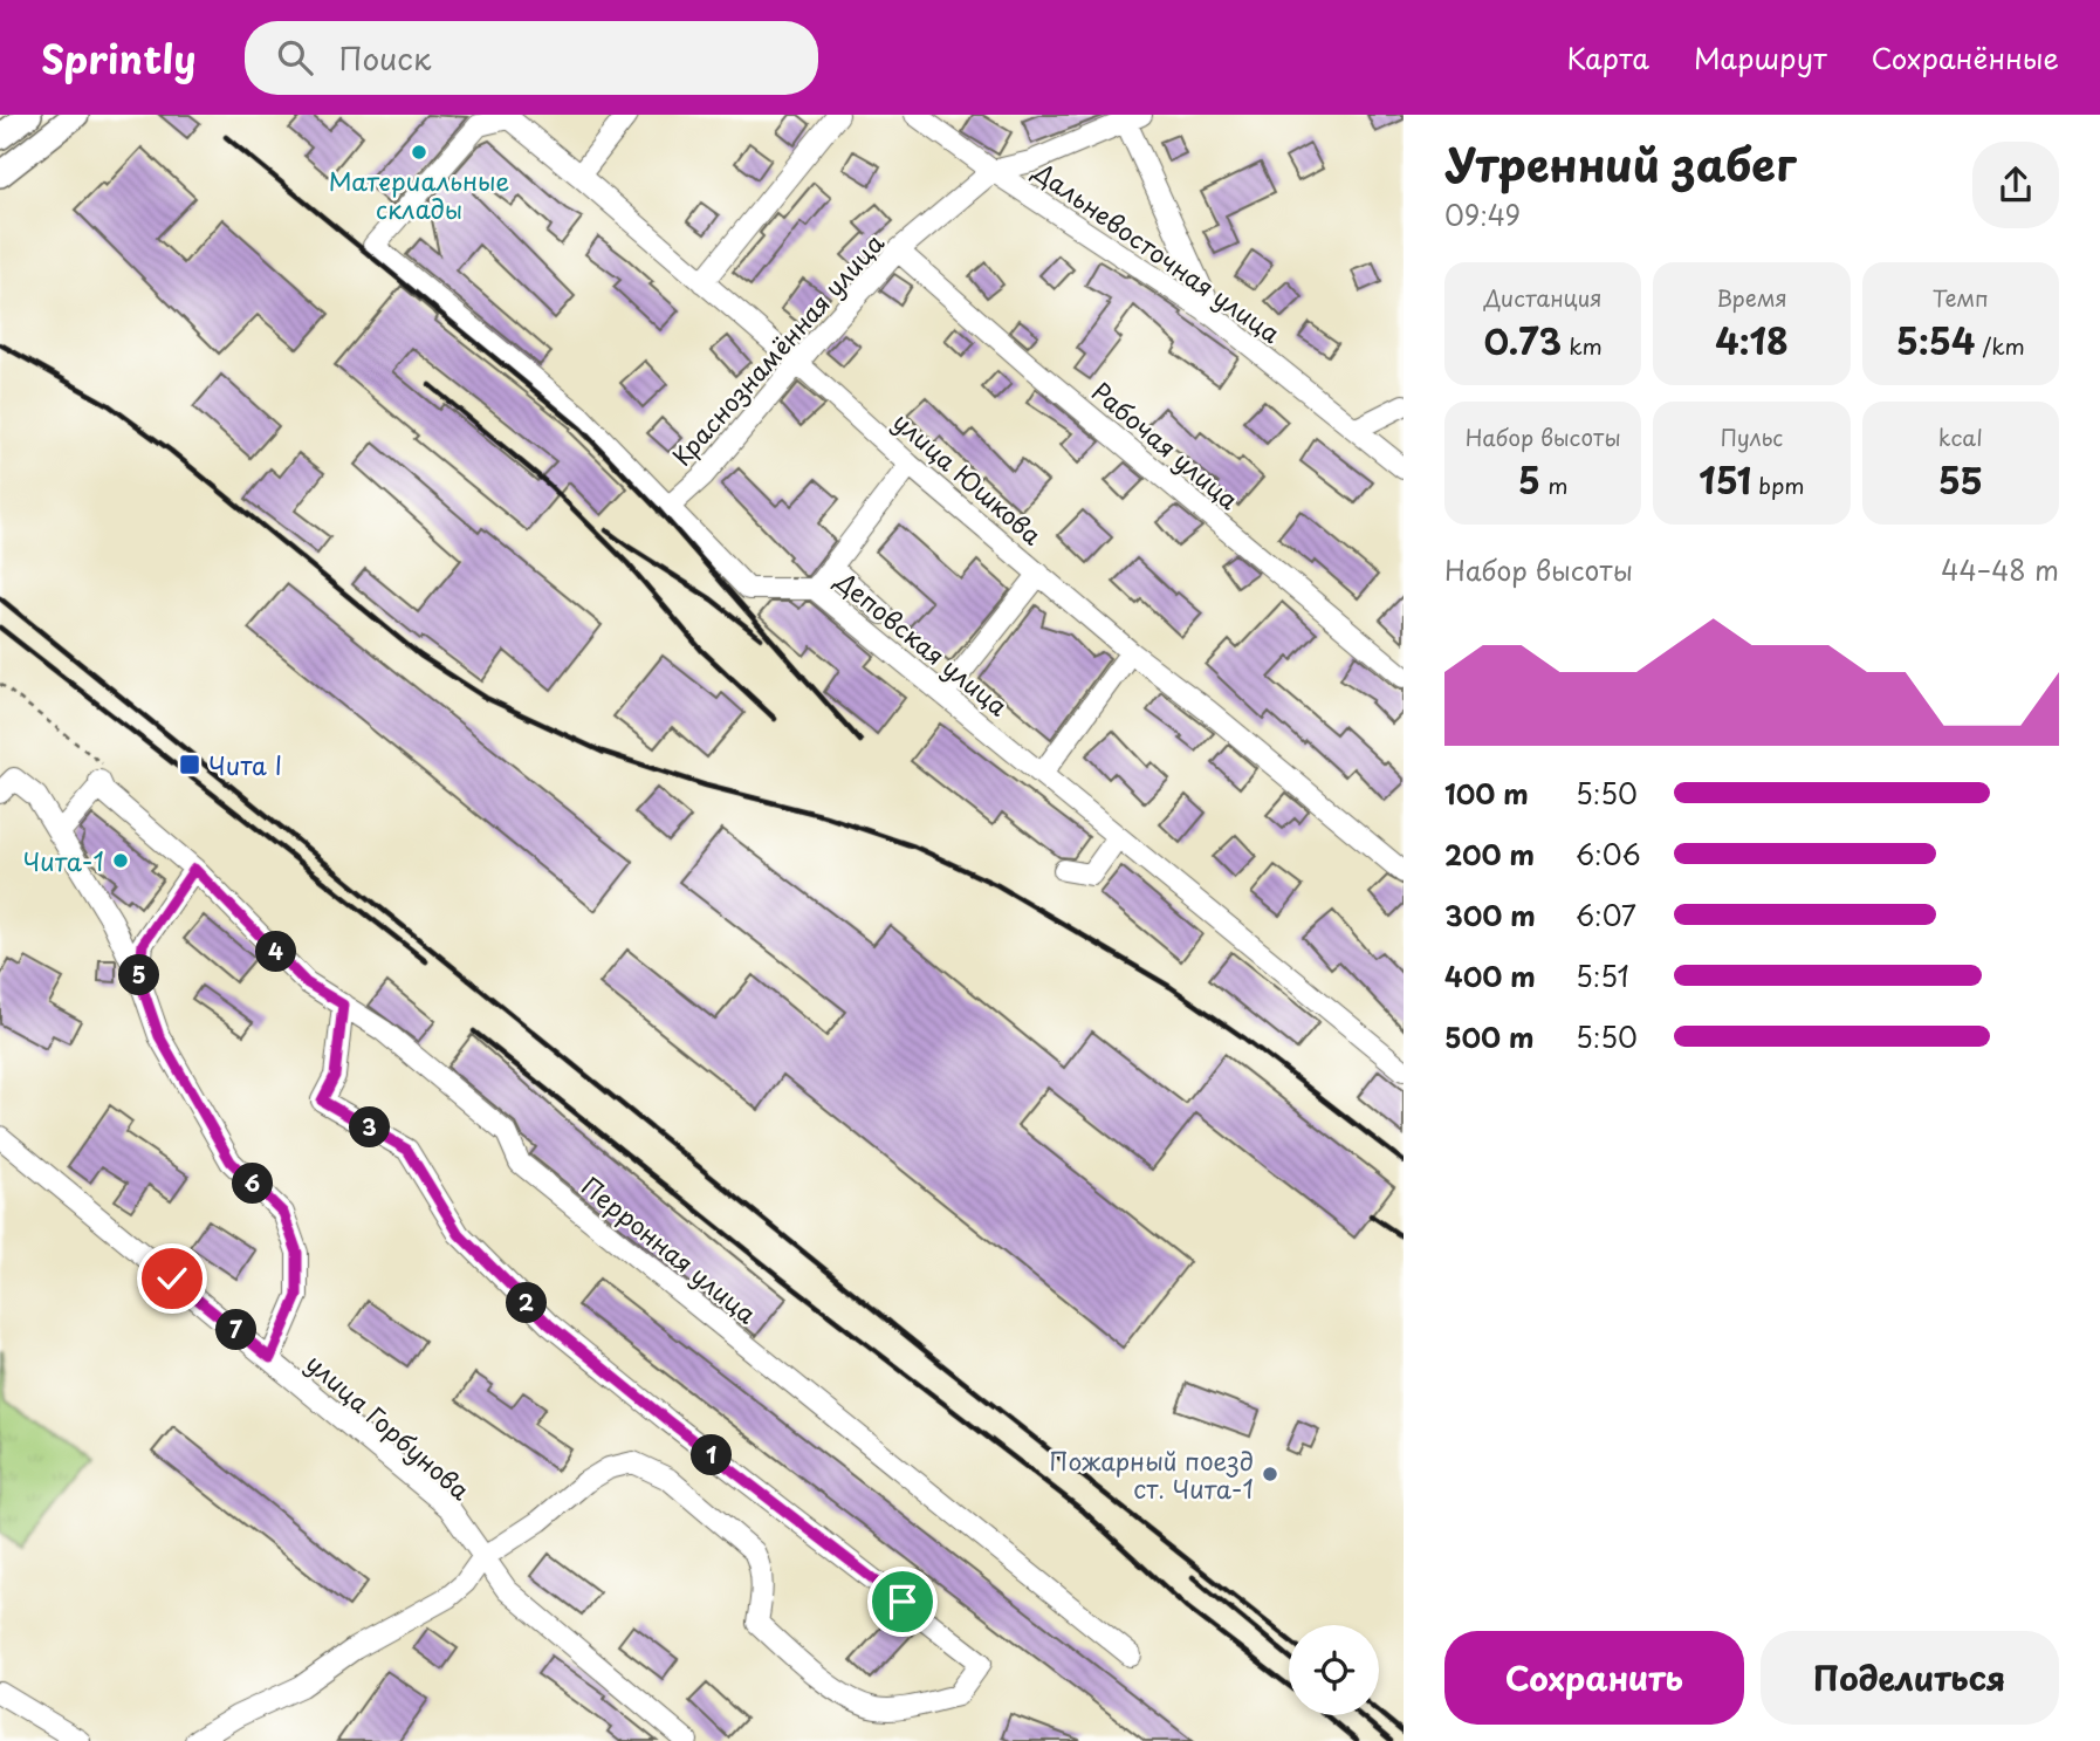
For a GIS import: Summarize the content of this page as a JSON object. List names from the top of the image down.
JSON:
{
  "streets": {
    "street": [
      "Дальневосточная улица",
      "Краснознамённая улица",
      "Рабочая улица",
      "улица Юшкова",
      "Деповская улица",
      "Перронная улица",
      "улица Горбунова"
    ]
  },
  "crossings": [
    ["Дальневосточная улица", "Краснознамённая улица"],
    ["Краснознамённая улица", "Рабочая улица"],
    ["Краснознамённая улица", "улица Юшкова"],
    ["Краснознамённая улица", "Деповская улица"],
    ["улица Юшкова", "Деповская улица"]
  ],
  "places": {
    "other": ["Материальные склады", "Чита-1", "Пожарный поезд ст. Чита-1"],
    "transit": ["Чита I"]
  },
  "page": {
    "header": "Sprintly",
    "search": "Поиск",
    "nav": ["Карта", "Маршрут", "Сохранённые"],
    "heading": ["Утренний забег", "09:49"],
    "stats": [
      ["Дистанция", "0.73 km"],
      ["Время", "4:18"],
      ["Темп", "5:54 /km"],
      ["Набор высоты", "5 m"],
      ["Пульс", "151 bpm"],
      ["kcal", "55"]
    ],
    "chart": ["Набор высоты", "44–48 m"],
    "list": [
      {
        "name": "100 m",
        "note": "5:50"
      },
      {
        "name": "200 m",
        "note": "6:06"
      },
      {
        "name": "300 m",
        "note": "6:07"
      },
      {
        "name": "400 m",
        "note": "5:51"
      },
      {
        "name": "500 m",
        "note": "5:50"
      }
    ],
    "pins": [
      "4",
      "5",
      "3",
      "6",
      "2",
      "7",
      "1"
    ],
    "buttons": ["Сохранить", "Поделиться"]
  }
}
